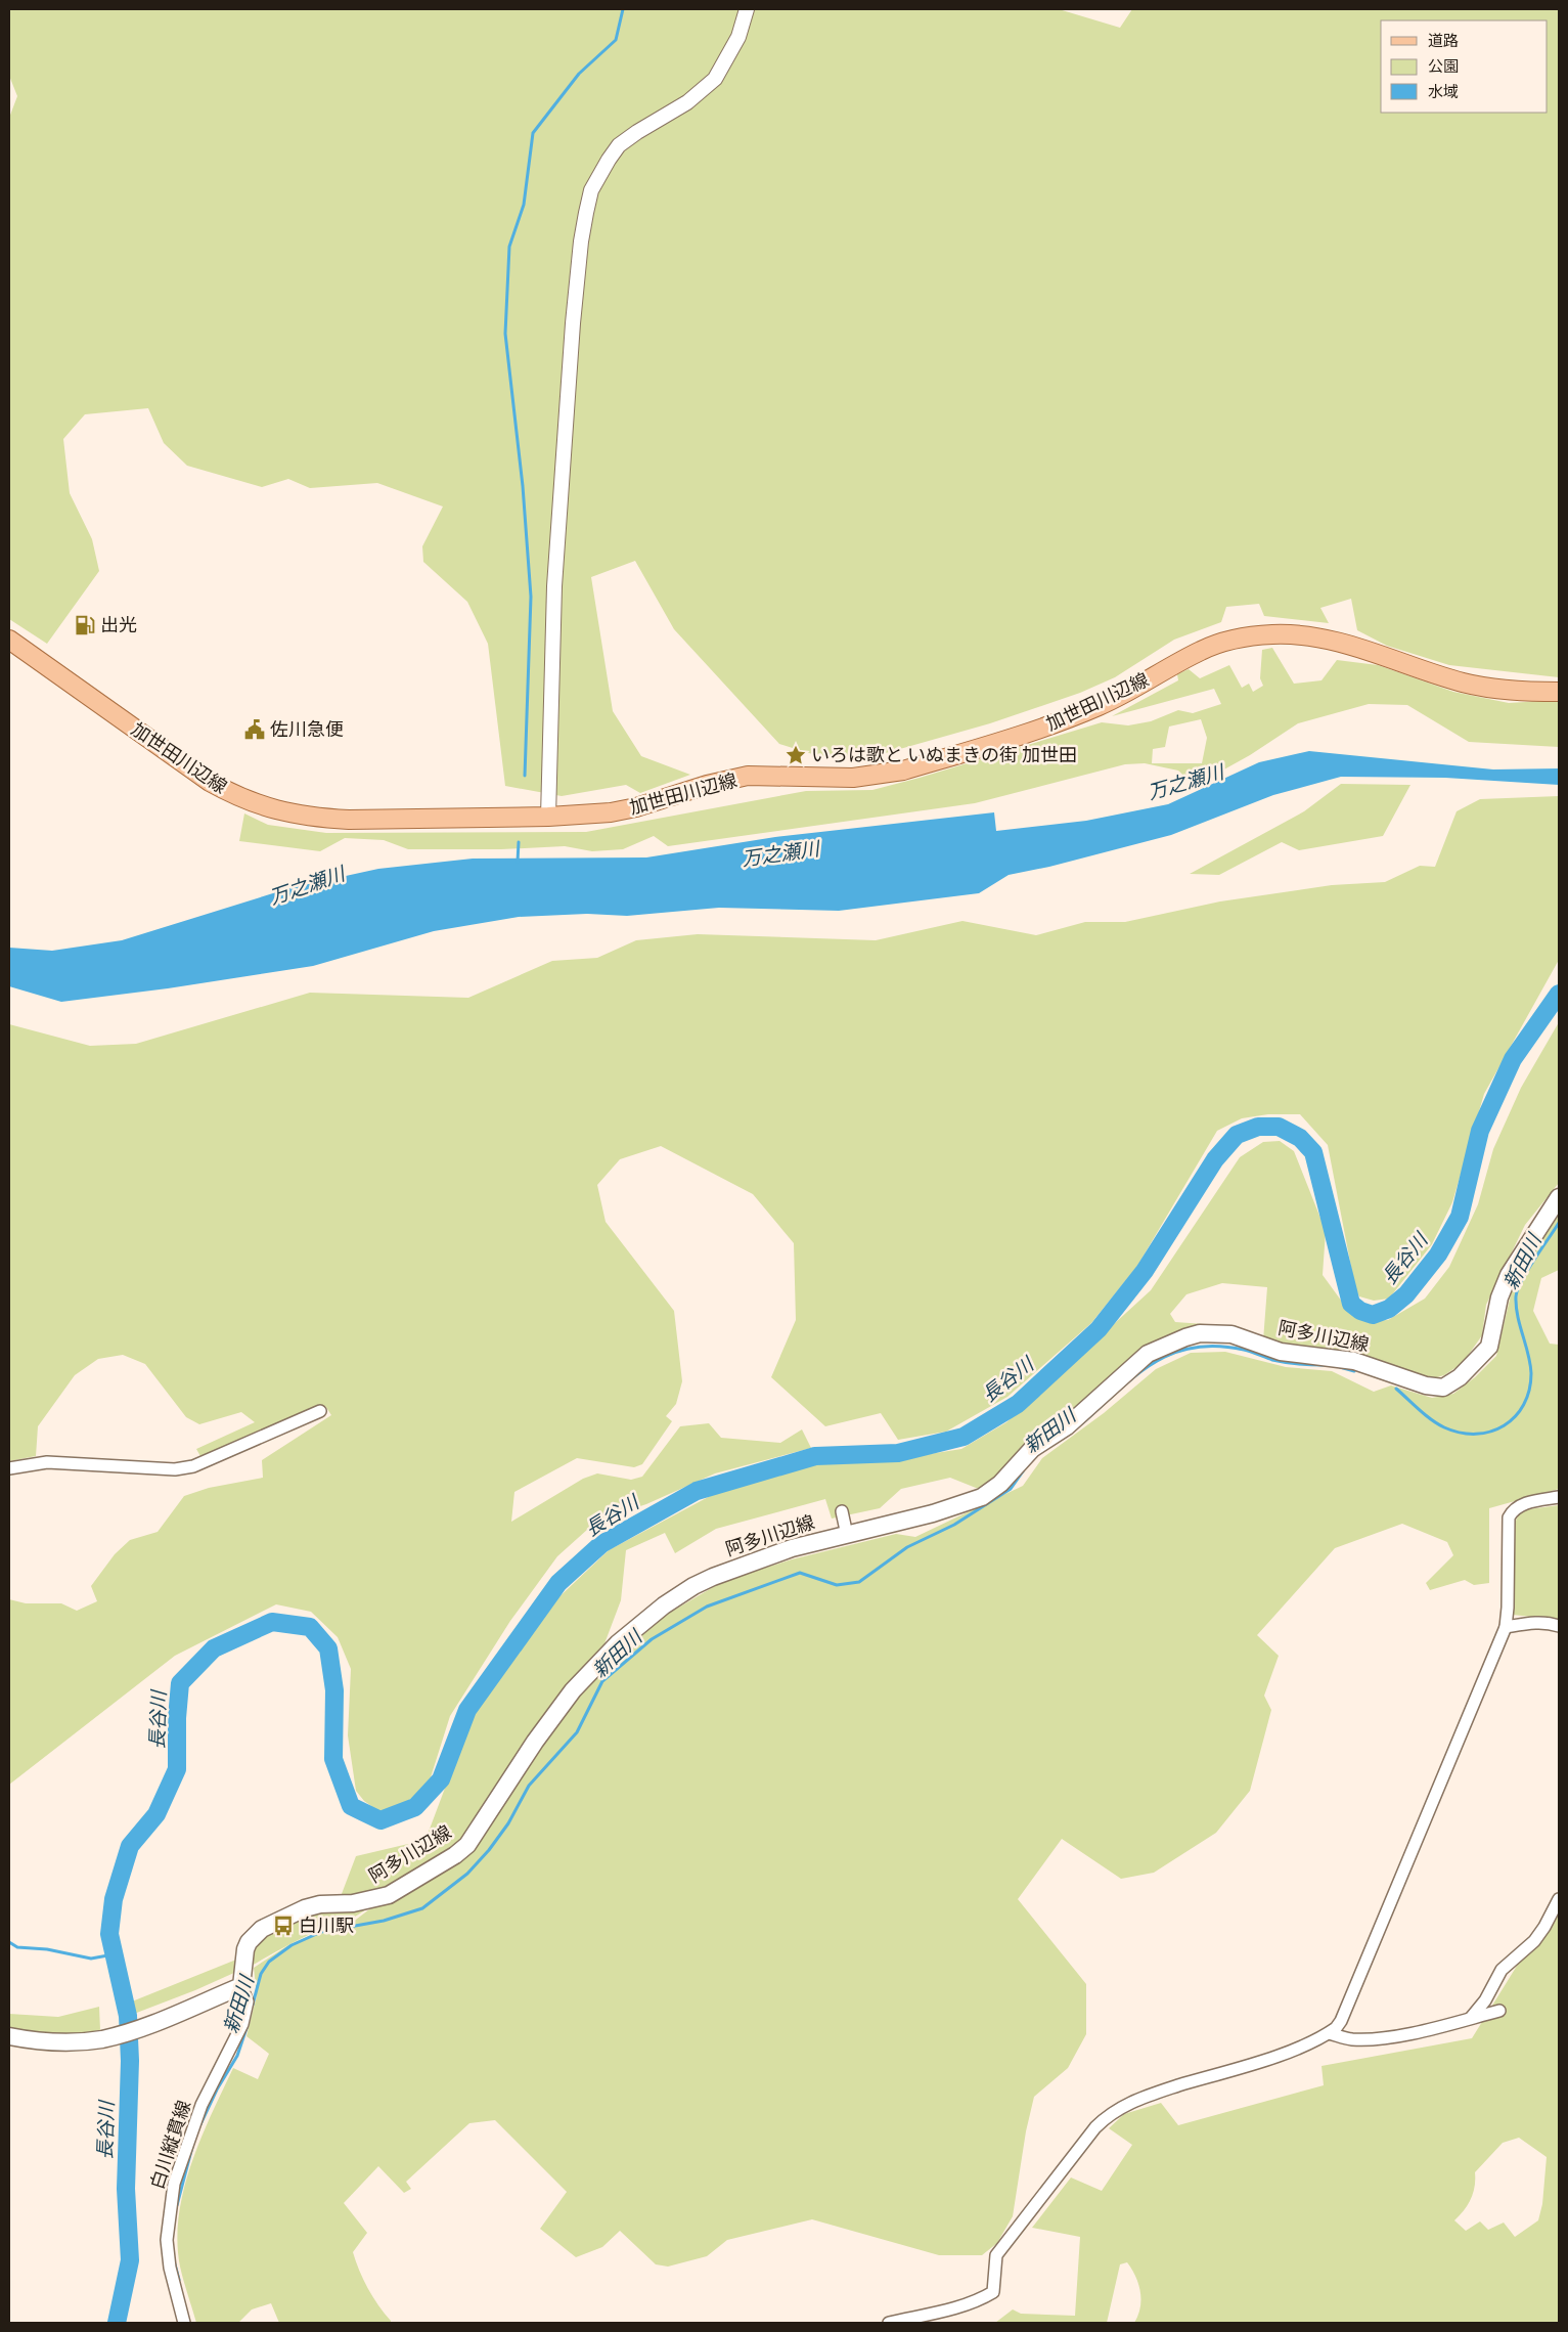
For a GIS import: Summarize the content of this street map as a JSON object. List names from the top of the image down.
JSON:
{
  "streets": {
    "main road": ["加世田川辺線", "阿多川辺線"],
    "street": ["白川縦貫線"]
  },
  "crossings": [
    ["阿多川辺線", "白川縦貫線"]
  ],
  "water": ["万之瀬川", "長谷川", "新田川"],
  "places": {
    "fuel station": ["出光"],
    "public building": ["佐川急便"],
    "place": ["いろは歌と いぬまきの街 加世田"],
    "bus stop": ["白川駅"]
  },
  "legend": ["道路", "公園", "水域"]
}
